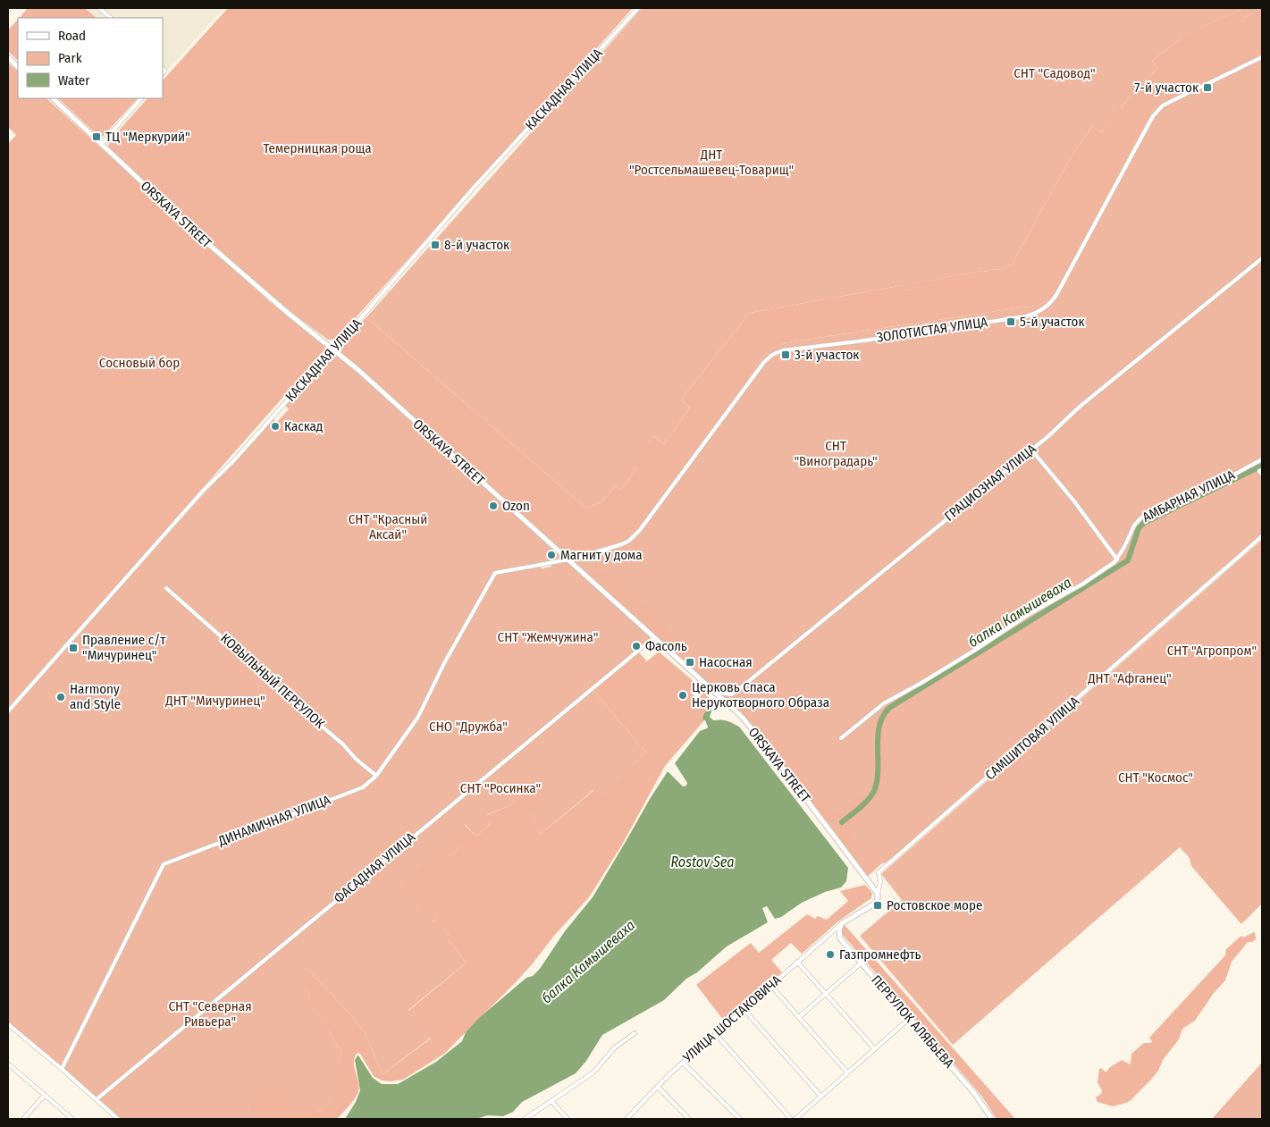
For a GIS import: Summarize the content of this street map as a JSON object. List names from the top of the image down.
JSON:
{
  "streets": {
    "main road": ["ORSKAYA STREET", "ПЕРЕУЛОК АЛЯБЬЕВА"],
    "street": [
      "КАСКАДНАЯ УЛИЦА",
      "ЗОЛОТИСТАЯ УЛИЦА",
      "ГРАЦИОЗНАЯ УЛИЦА",
      "АМБАРНАЯ УЛИЦА",
      "КОВЫЛЬНЫЙ ПЕРЕУЛОК",
      "САМШИТОВАЯ УЛИЦА",
      "ДИНАМИЧНАЯ УЛИЦА",
      "ФАСАДНАЯ УЛИЦА",
      "УЛИЦА ШОСТАКОВИЧА"
    ]
  },
  "crossings": [
    ["КАСКАДНАЯ УЛИЦА", "ORSKAYA STREET"],
    ["ORSKAYA STREET", "ЗОЛОТИСТАЯ УЛИЦА"],
    ["ORSKAYA STREET", "ГРАЦИОЗНАЯ УЛИЦА"],
    ["ORSKAYA STREET", "САМШИТОВАЯ УЛИЦА"],
    ["ORSKAYA STREET", "ФАСАДНАЯ УЛИЦА"],
    ["ЗОЛОТИСТАЯ УЛИЦА", "ДИНАМИЧНАЯ УЛИЦА"],
    ["КОВЫЛЬНЫЙ ПЕРЕУЛОК", "ДИНАМИЧНАЯ УЛИЦА"],
    ["УЛИЦА ШОСТАКОВИЧА", "ПЕРЕУЛОК АЛЯБЬЕВА"]
  ],
  "water": ["балка Камышеваха", "Rostov Sea"],
  "parks": [
    "СНТ \"Садовод\"",
    "Темерницкая роща",
    "ДНТ \"Ростсельмашевец-Товарищ\"",
    "Сосновый бор",
    "СНТ \"Виноградарь\"",
    "СНТ \"Красный Аксай\"",
    "СНТ \"Жемчужина\"",
    "СНТ \"Агропром\"",
    "ДНТ \"Афганец\"",
    "ДНТ \"Мичуринец\"",
    "СНО \"Дружба\"",
    "СНТ \"Космос\"",
    "СНТ \"Росинка\"",
    "СНТ \"Северная Ривьера\""
  ],
  "places": {
    "transit": [
      "7-й участок",
      "ТЦ \"Меркурий\"",
      "8-й участок",
      "5-й участок",
      "3-й участок",
      "Правление с/т \"Мичуринец\"",
      "Насосная",
      "Ростовское море"
    ],
    "other": [
      "Каскад",
      "Ozon",
      "Магнит у дома",
      "Фасоль",
      "Церковь Спаса Нерукотворного Образа",
      "Harmony and Style",
      "Газпромнефть"
    ]
  },
  "legend": ["Road", "Park", "Water"]
}
